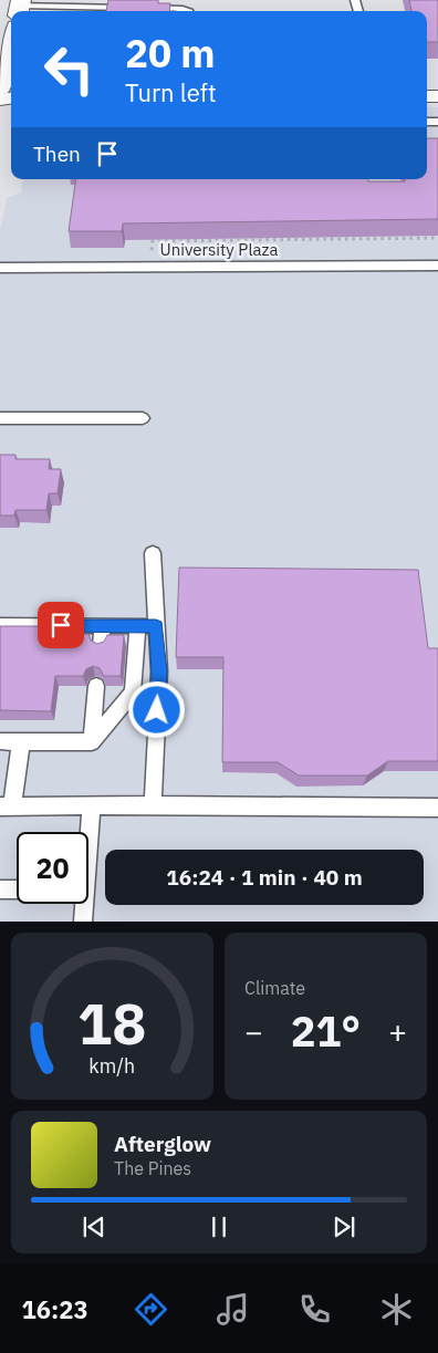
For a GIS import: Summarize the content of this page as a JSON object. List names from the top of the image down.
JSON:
{
  "streets": {
    "lane": ["University Plaza"]
  },
  "page": {
    "turn": ["20 m", "Turn left"],
    "then": "Then",
    "limit": "20",
    "trip": "16:24 · 1 min · 40 m",
    "tile": "Climate",
    "heat": ["−", "21°", "+"],
    "song": ["Afterglow", "The Pines"],
    "tabs": "16:23",
    "gauge": ["18", "km/h"]
  }
}
